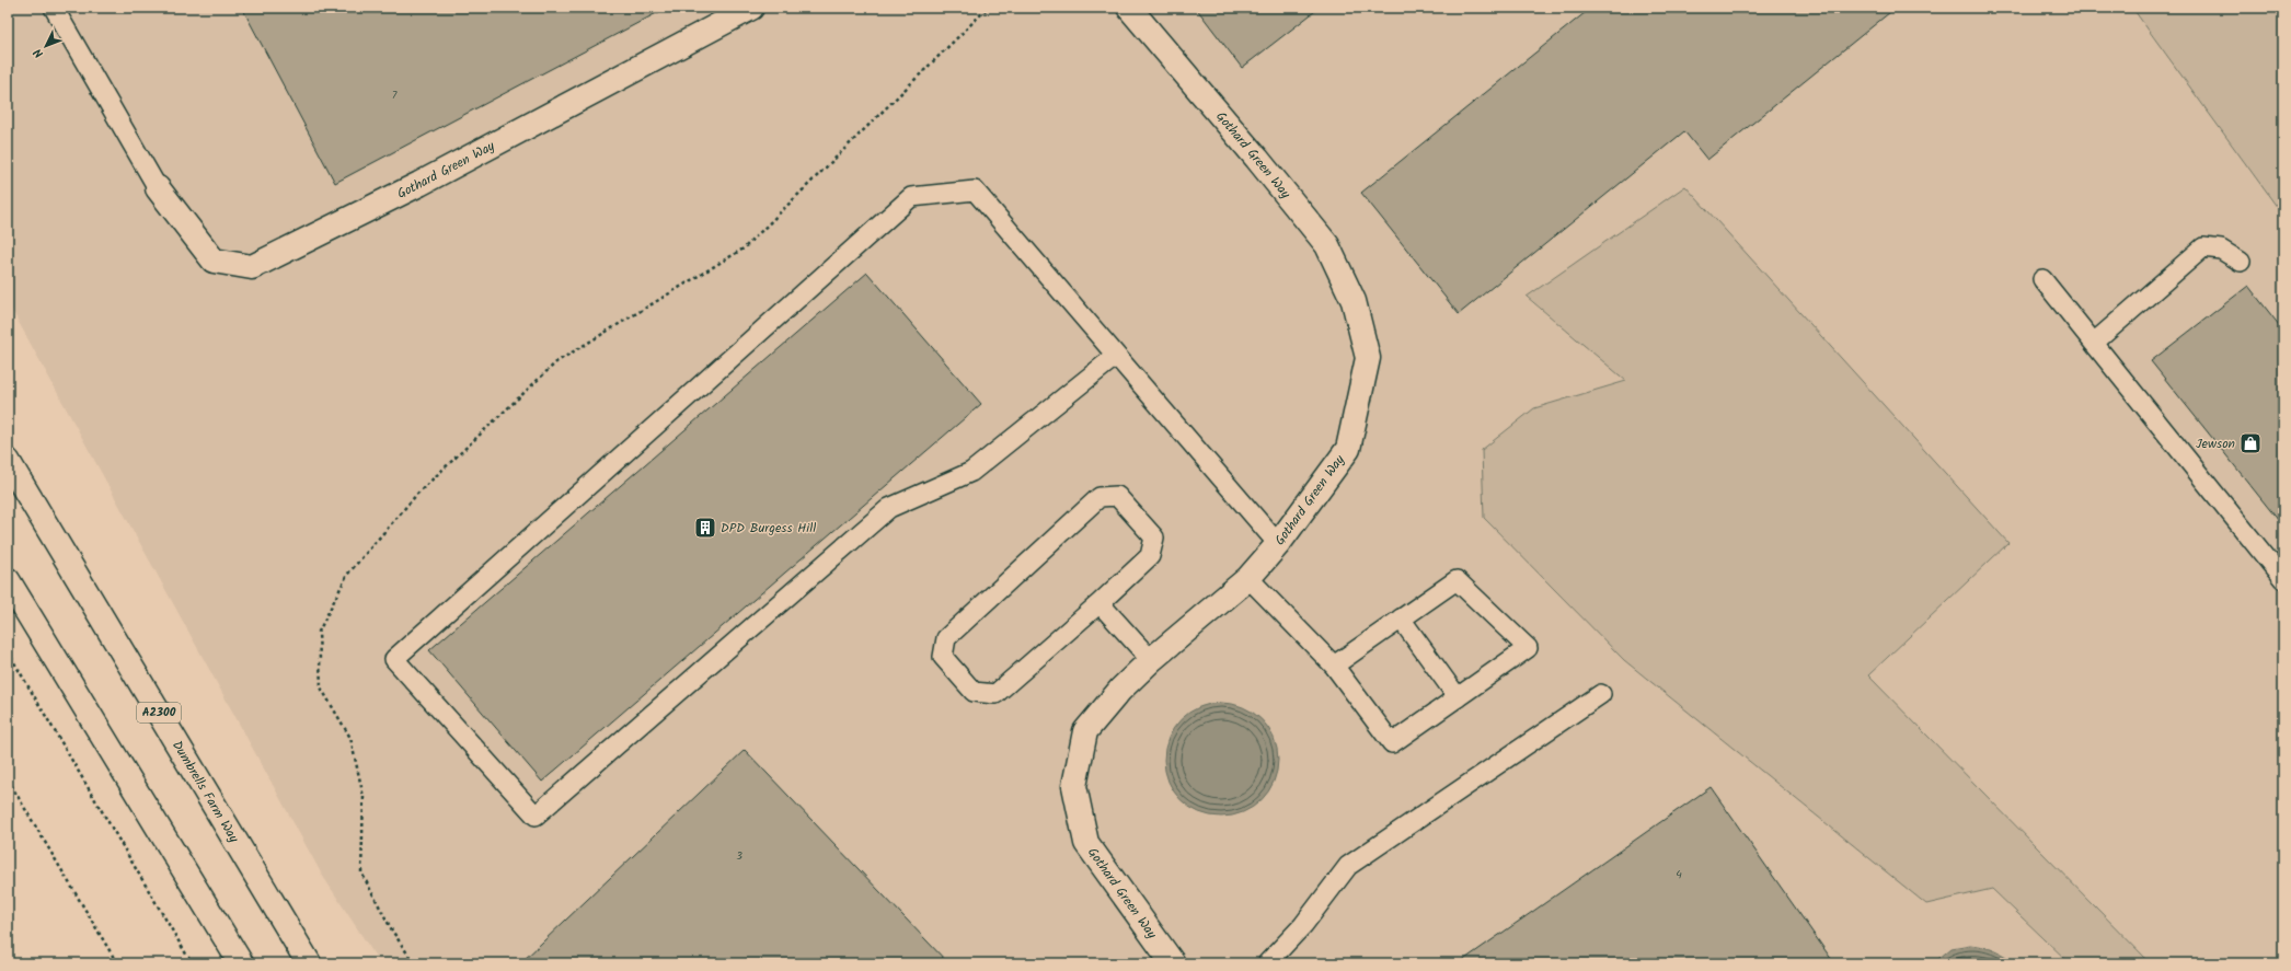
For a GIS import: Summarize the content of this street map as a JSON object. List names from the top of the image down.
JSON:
{
  "streets": {
    "street": ["Gothard Green Way", "A2300", "Dumbrells Farm Way"]
  },
  "places": {
    "shop": ["Jewson"],
    "building": ["DPD Burgess Hill"]
  },
  "house_numbers": ["7", "3", "4"],
  "north": "bottom left"
}
